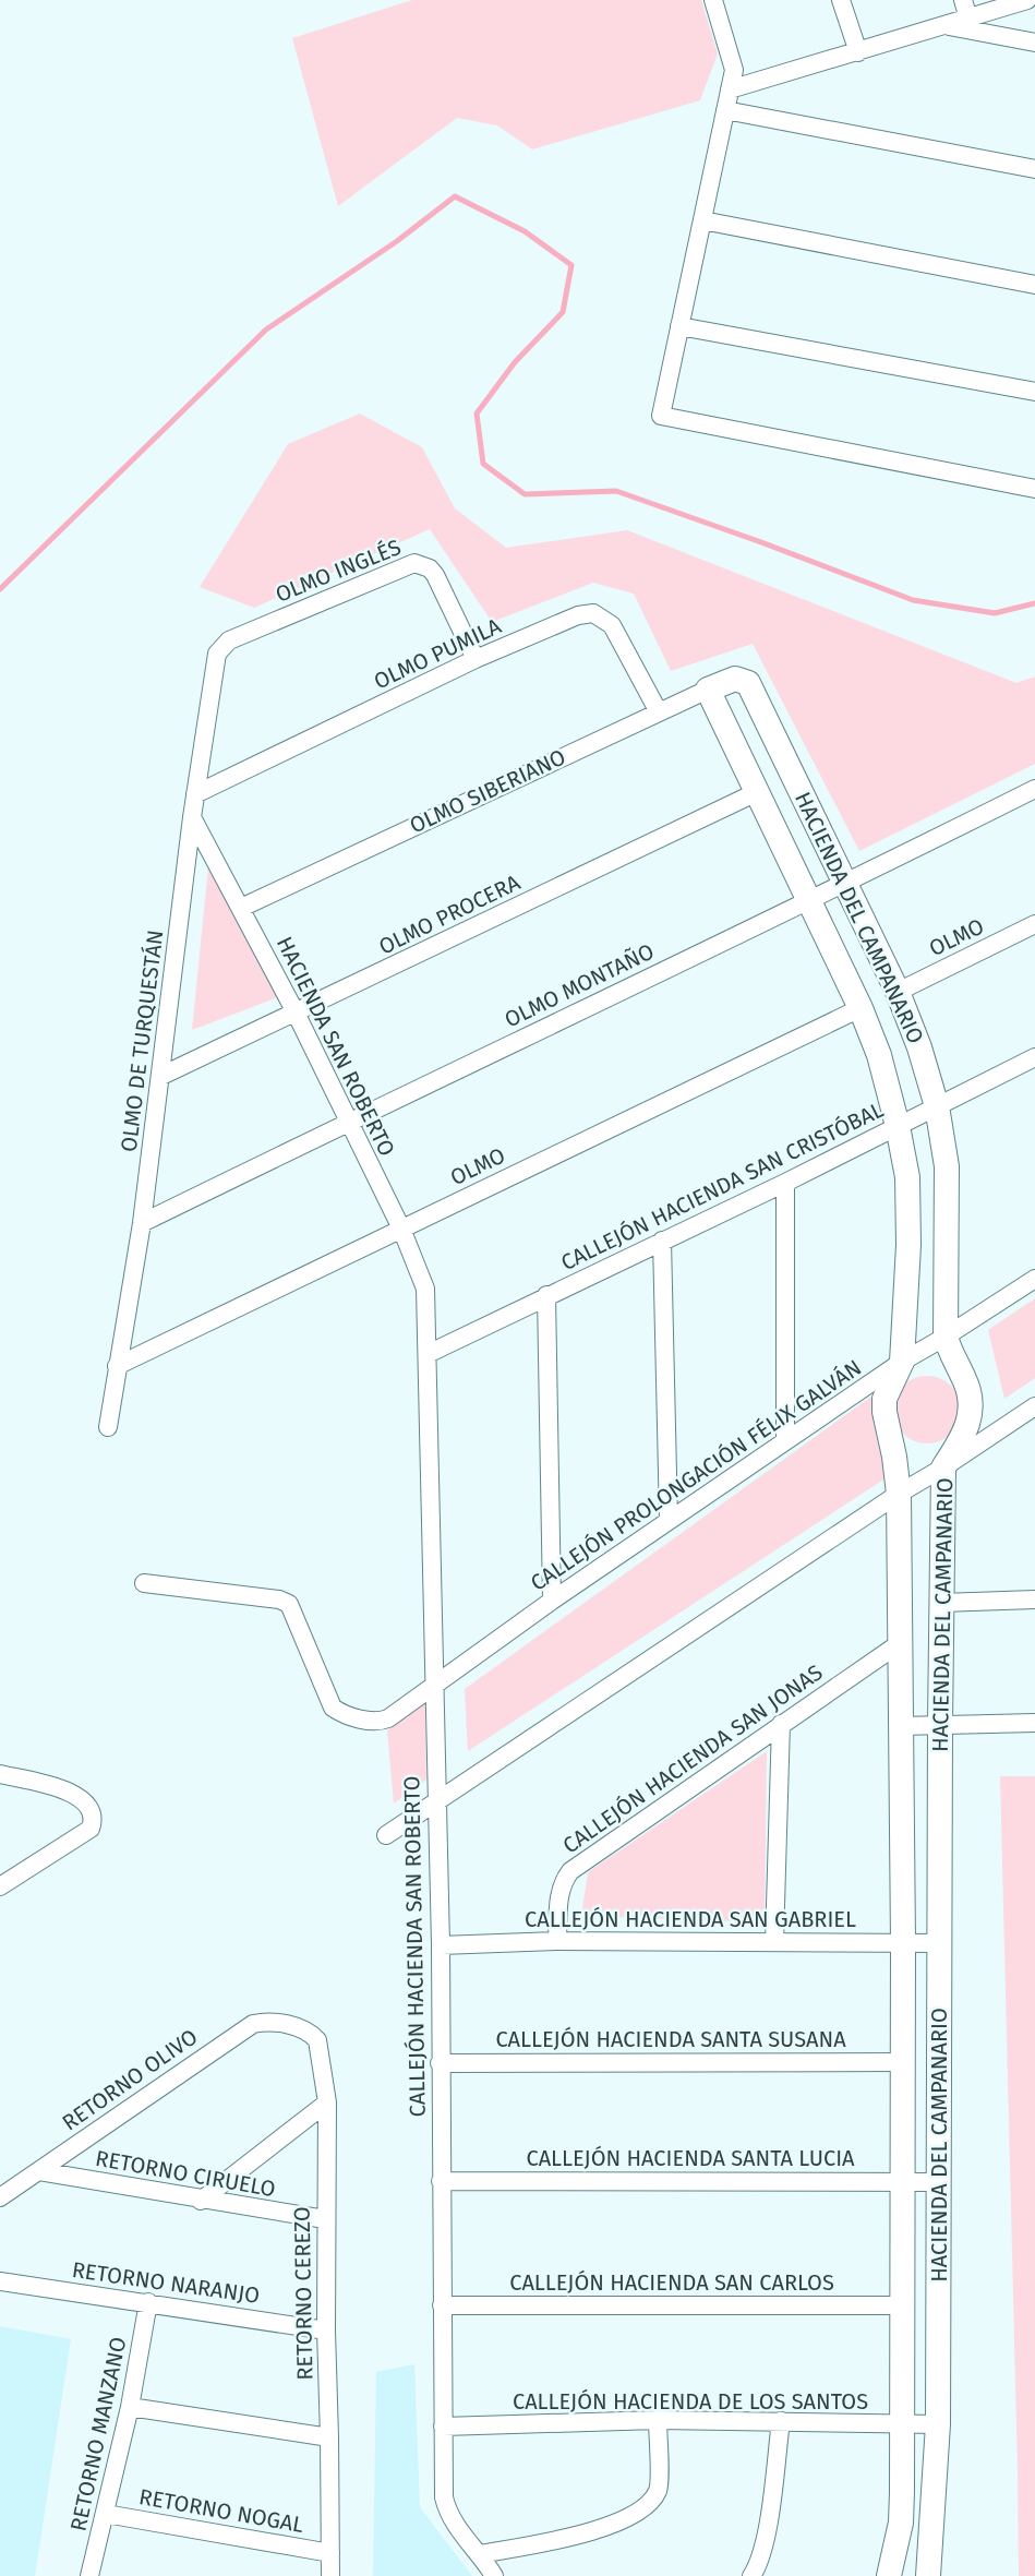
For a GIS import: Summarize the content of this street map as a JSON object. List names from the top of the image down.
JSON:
{
  "streets": {
    "street": [
      "OLMO INGLÉS",
      "OLMO PUMILA",
      "OLMO SIBERIANO",
      "OLMO PROCERA",
      "HACIENDA DEL CAMPANARIO",
      "OLMO",
      "OLMO MONTAÑO",
      "OLMO DE TURQUESTÁN",
      "HACIENDA SAN ROBERTO",
      "CALLEJÓN HACIENDA SAN CRISTÓBAL",
      "CALLEJÓN PROLONGACIÓN FÉLIX GALVÁN",
      "CALLEJÓN HACIENDA SAN JONAS",
      "CALLEJÓN HACIENDA SAN GABRIEL",
      "CALLEJÓN HACIENDA SAN ROBERTO",
      "CALLEJÓN HACIENDA SANTA SUSANA",
      "RETORNO OLIVO",
      "CALLEJÓN HACIENDA SANTA LUCIA",
      "RETORNO CIRUELO",
      "RETORNO NARANJO",
      "CALLEJÓN HACIENDA SAN CARLOS",
      "RETORNO CEREZO",
      "CALLEJÓN HACIENDA DE LOS SANTOS",
      "RETORNO MANZANO",
      "RETORNO NOGAL"
    ]
  },
  "crossings": [
    ["OLMO INGLÉS", "OLMO PUMILA"],
    ["OLMO INGLÉS", "OLMO DE TURQUESTÁN"],
    ["OLMO PUMILA", "OLMO SIBERIANO"],
    ["OLMO PUMILA", "OLMO DE TURQUESTÁN"],
    ["OLMO SIBERIANO", "HACIENDA DEL CAMPANARIO"],
    ["OLMO SIBERIANO", "HACIENDA SAN ROBERTO"],
    ["OLMO PROCERA", "HACIENDA DEL CAMPANARIO"],
    ["OLMO PROCERA", "OLMO DE TURQUESTÁN"],
    ["OLMO PROCERA", "HACIENDA SAN ROBERTO"],
    ["HACIENDA DEL CAMPANARIO", "OLMO"],
    ["HACIENDA DEL CAMPANARIO", "OLMO MONTAÑO"],
    ["HACIENDA DEL CAMPANARIO", "CALLEJÓN HACIENDA SAN CRISTÓBAL"],
    ["HACIENDA DEL CAMPANARIO", "CALLEJÓN PROLONGACIÓN FÉLIX GALVÁN"],
    ["HACIENDA DEL CAMPANARIO", "CALLEJÓN HACIENDA SAN JONAS"],
    ["HACIENDA DEL CAMPANARIO", "CALLEJÓN HACIENDA SAN GABRIEL"],
    ["HACIENDA DEL CAMPANARIO", "CALLEJÓN HACIENDA SANTA SUSANA"],
    ["HACIENDA DEL CAMPANARIO", "CALLEJÓN HACIENDA SANTA LUCIA"],
    ["HACIENDA DEL CAMPANARIO", "CALLEJÓN HACIENDA SAN CARLOS"],
    ["HACIENDA DEL CAMPANARIO", "CALLEJÓN HACIENDA DE LOS SANTOS"],
    ["OLMO", "OLMO DE TURQUESTÁN"],
    ["OLMO", "HACIENDA SAN ROBERTO"],
    ["OLMO MONTAÑO", "OLMO DE TURQUESTÁN"],
    ["OLMO MONTAÑO", "HACIENDA SAN ROBERTO"],
    ["OLMO DE TURQUESTÁN", "HACIENDA SAN ROBERTO"],
    ["HACIENDA SAN ROBERTO", "CALLEJÓN HACIENDA SAN ROBERTO"],
    ["CALLEJÓN HACIENDA SAN CRISTÓBAL", "CALLEJÓN HACIENDA SAN ROBERTO"],
    ["CALLEJÓN PROLONGACIÓN FÉLIX GALVÁN", "CALLEJÓN HACIENDA SAN ROBERTO"],
    ["CALLEJÓN HACIENDA SAN JONAS", "CALLEJÓN HACIENDA SAN GABRIEL"],
    ["CALLEJÓN HACIENDA SAN GABRIEL", "CALLEJÓN HACIENDA SAN ROBERTO"],
    ["CALLEJÓN HACIENDA SAN ROBERTO", "CALLEJÓN HACIENDA SANTA SUSANA"],
    ["CALLEJÓN HACIENDA SAN ROBERTO", "CALLEJÓN HACIENDA SANTA LUCIA"],
    ["CALLEJÓN HACIENDA SAN ROBERTO", "CALLEJÓN HACIENDA SAN CARLOS"],
    ["CALLEJÓN HACIENDA SAN ROBERTO", "CALLEJÓN HACIENDA DE LOS SANTOS"],
    ["RETORNO OLIVO", "RETORNO CIRUELO"],
    ["RETORNO OLIVO", "RETORNO CEREZO"],
    ["RETORNO CIRUELO", "RETORNO CEREZO"],
    ["RETORNO NARANJO", "RETORNO CEREZO"],
    ["RETORNO NARANJO", "RETORNO MANZANO"],
    ["RETORNO CEREZO", "RETORNO NOGAL"],
    ["RETORNO MANZANO", "RETORNO NOGAL"]
  ]
}
